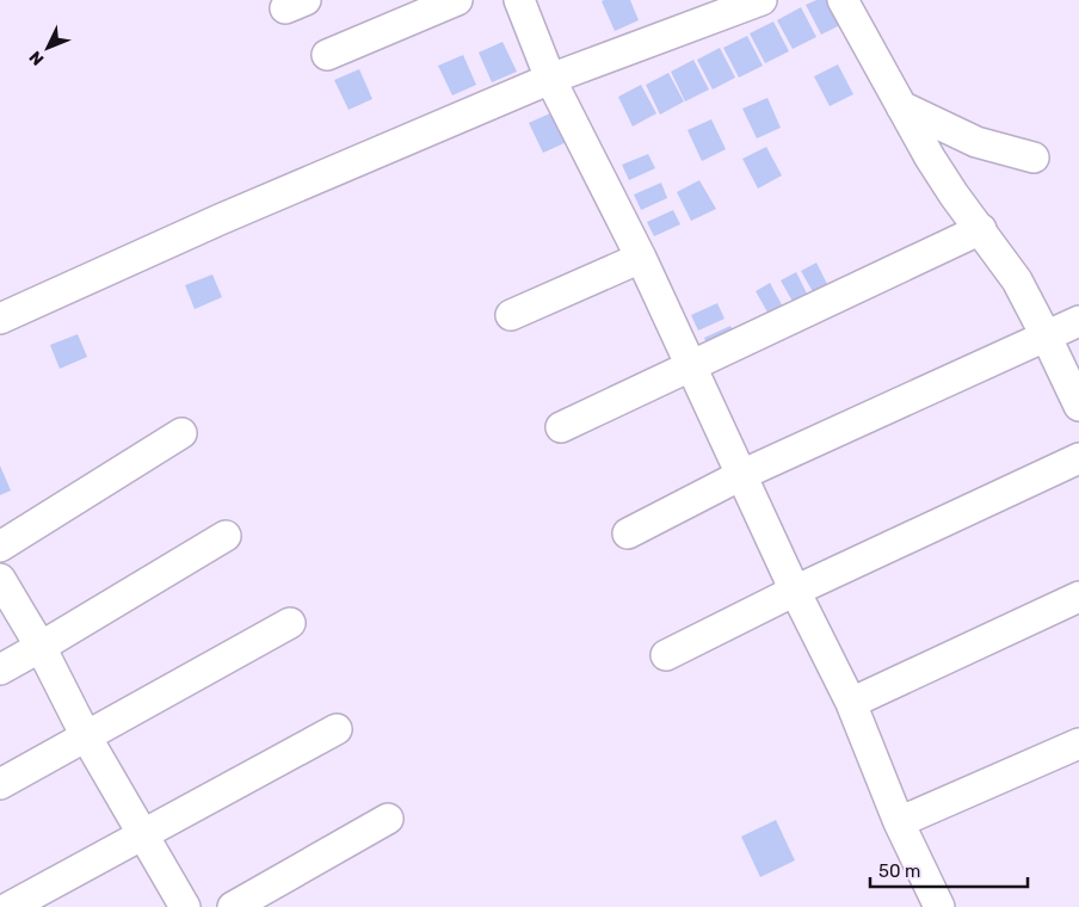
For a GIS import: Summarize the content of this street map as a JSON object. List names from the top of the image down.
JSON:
{
  "scale_bar": "50 m",
  "north": "bottom left"
}
